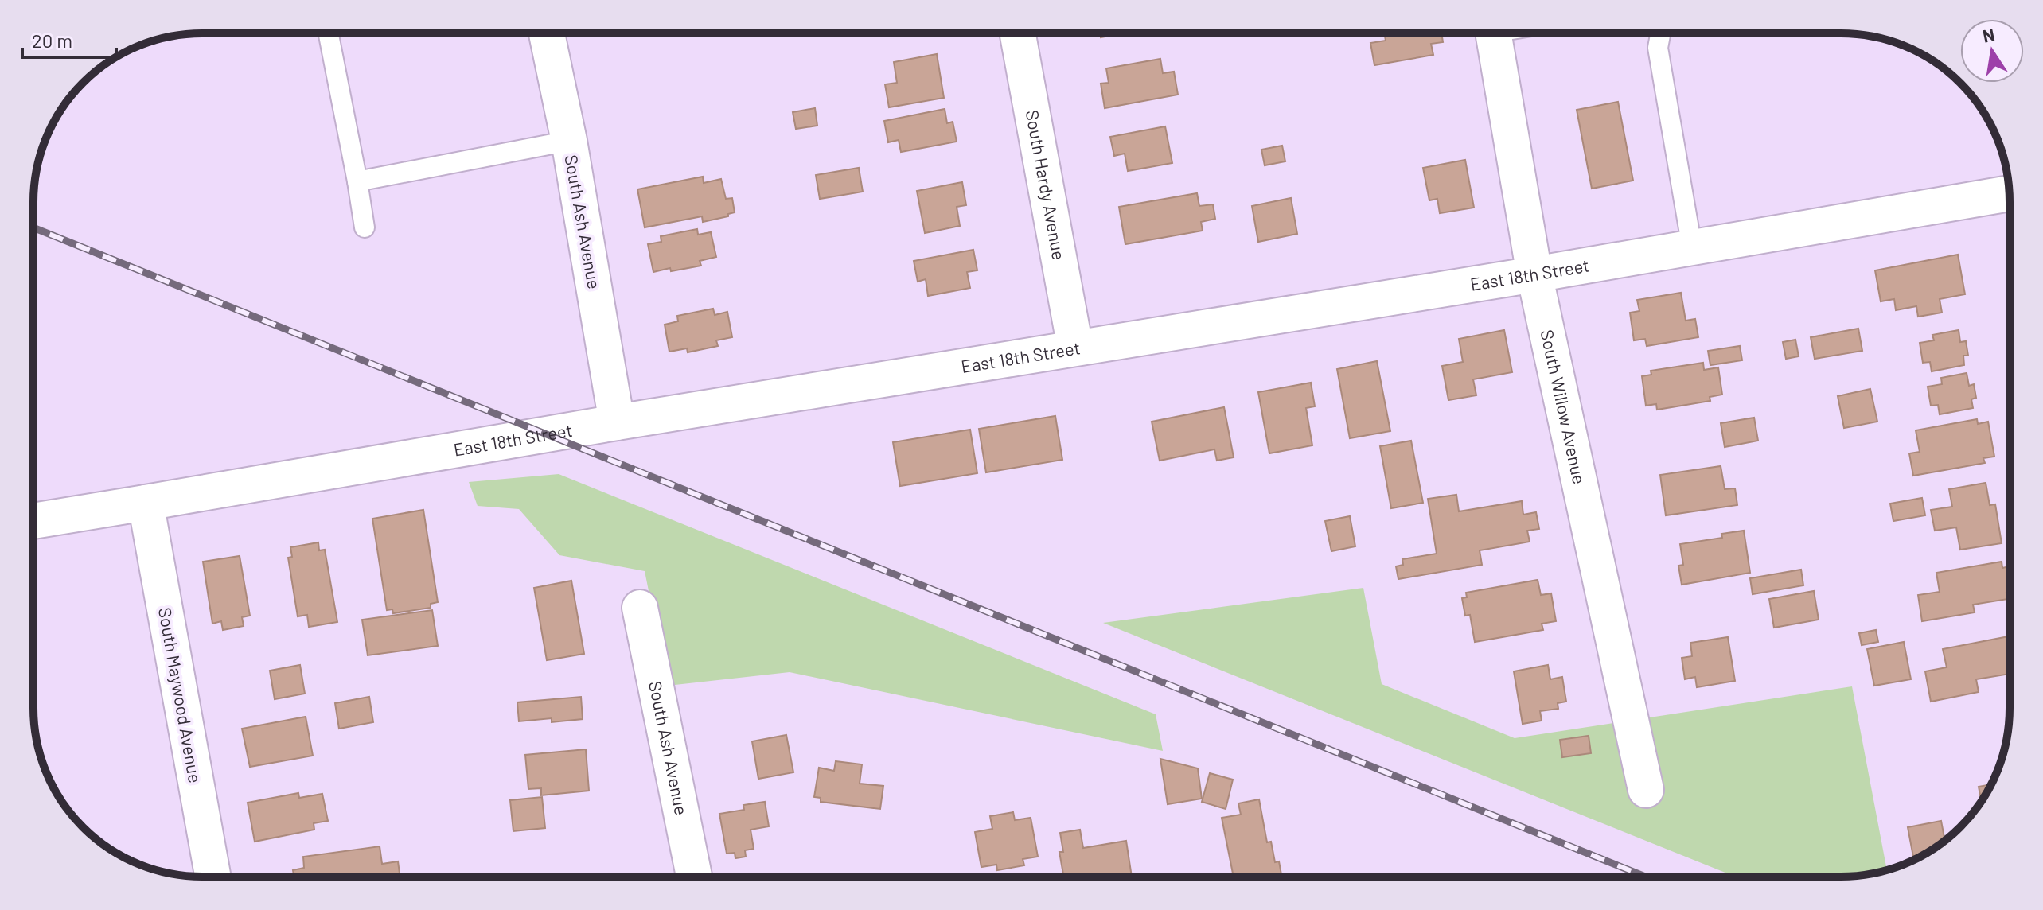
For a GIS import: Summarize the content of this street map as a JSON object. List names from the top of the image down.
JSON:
{
  "streets": {
    "street": [
      "South Hardy Avenue",
      "South Ash Avenue",
      "East 18th Street",
      "South Willow Avenue",
      "South Maywood Avenue"
    ]
  },
  "crossings": [
    ["South Hardy Avenue", "East 18th Street"],
    ["South Ash Avenue", "East 18th Street"],
    ["East 18th Street", "South Willow Avenue"],
    ["East 18th Street", "South Maywood Avenue"]
  ],
  "scale_bar": "20 m",
  "north": "top"
}
